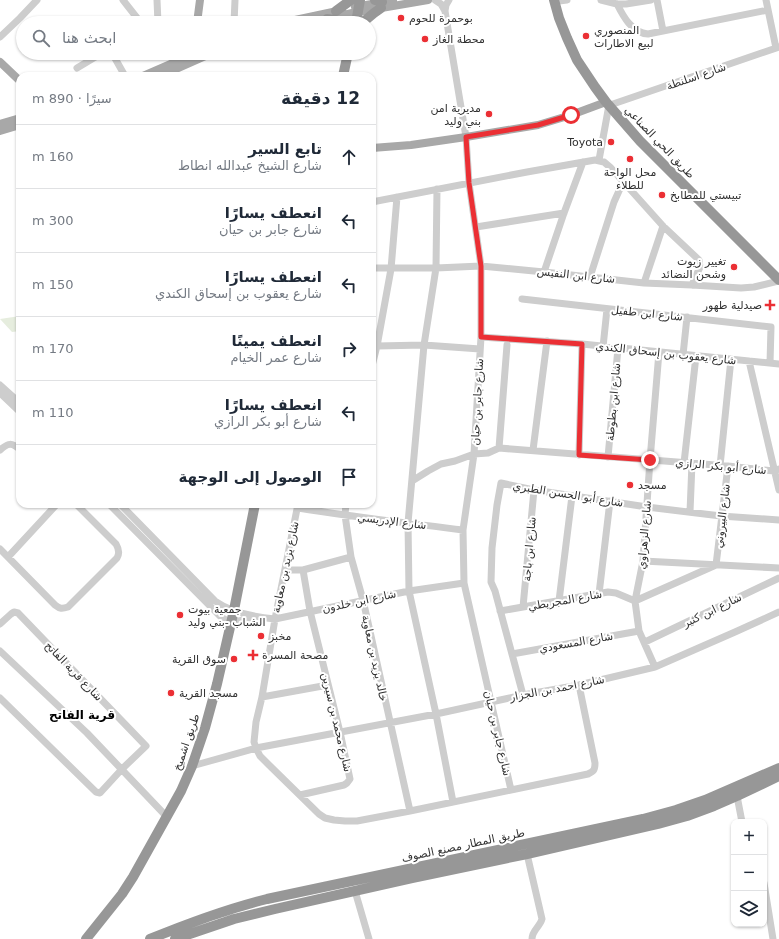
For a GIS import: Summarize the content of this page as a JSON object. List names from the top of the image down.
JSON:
{
  "streets": {
    "highway": ["طريق الحي الصناعي", "طريق اشميخ", "طريق المطار مصنع الصوف"],
    "street": [
      "شارع اسلنطة",
      "شارع ابن النفيس",
      "شارع ابن طفيل",
      "شارع يعقوب بن إسحاق الكندي",
      "شارع جابر بن حيان",
      "شارع ابن بطوطة",
      "شارع أبو بكر الرازي",
      "شارع أبو الحسن الطبري",
      "شارع البيروني",
      "شارع الإدريسي",
      "شارع الزهراوي",
      "شارع ابن باجة",
      "شارع يزيد بن معاوية",
      "شارع المجريطي",
      "شارع ابن خلدون",
      "شارع ابن كثير",
      "شارع المسعودي",
      "خالد يزيد بن معاوية",
      "شارع قرية الفاتح",
      "شارع احمد بن الجزار",
      "شارع محمد بن سيرين"
    ]
  },
  "crossings": [
    ["شارع اسلنطة", "طريق الحي الصناعي"],
    ["طريق الحي الصناعي", "شارع ابن النفيس"],
    ["شارع ابن النفيس", "شارع جابر بن حيان"],
    ["شارع ابن طفيل", "شارع يعقوب بن إسحاق الكندي"],
    ["شارع يعقوب بن إسحاق الكندي", "شارع جابر بن حيان"],
    ["شارع يعقوب بن إسحاق الكندي", "شارع ابن بطوطة"],
    ["شارع يعقوب بن إسحاق الكندي", "شارع البيروني"],
    ["شارع يعقوب بن إسحاق الكندي", "شارع الزهراوي"],
    ["شارع جابر بن حيان", "شارع أبو بكر الرازي"],
    ["شارع جابر بن حيان", "شارع الإدريسي"],
    ["شارع جابر بن حيان", "شارع ابن خلدون"],
    ["شارع جابر بن حيان", "شارع احمد بن الجزار"],
    ["شارع ابن بطوطة", "شارع أبو بكر الرازي"],
    ["شارع أبو بكر الرازي", "شارع البيروني"],
    ["شارع أبو بكر الرازي", "شارع الزهراوي"],
    ["شارع أبو الحسن الطبري", "شارع البيروني"],
    ["شارع أبو الحسن الطبري", "شارع الزهراوي"],
    ["شارع أبو الحسن الطبري", "شارع ابن باجة"],
    ["شارع أبو الحسن الطبري", "شارع المجريطي"],
    ["شارع الإدريسي", "خالد يزيد بن معاوية"],
    ["شارع الزهراوي", "شارع المجريطي"],
    ["شارع الزهراوي", "شارع ابن كثير"],
    ["شارع الزهراوي", "شارع المسعودي"],
    ["شارع الزهراوي", "شارع احمد بن الجزار"],
    ["شارع ابن باجة", "شارع المجريطي"],
    ["شارع يزيد بن معاوية", "شارع ابن خلدون"],
    ["شارع يزيد بن معاوية", "شارع احمد بن الجزار"],
    ["شارع ابن خلدون", "خالد يزيد بن معاوية"],
    ["شارع ابن خلدون", "شارع محمد بن سيرين"],
    ["خالد يزيد بن معاوية", "شارع احمد بن الجزار"],
    ["شارع احمد بن الجزار", "شارع محمد بن سيرين"],
    ["شارع احمد بن الجزار", "طريق اشميخ"]
  ],
  "districts": ["قرية الفاتح"],
  "places": {
    "other": [
      "بوحمرة للحوم",
      "المنصوري لبيع الاطارات",
      "محطة الغاز",
      "مديرية امن بني وليد",
      "Toyota",
      "محل الواحة للطلاء",
      "تبيستي للمطابخ",
      "تغيير زيوت وشحن النضائد",
      "مسجد",
      "جمعية بيوت الشباب -بني وليد",
      "مخبز",
      "سوق القرية",
      "مسجد القرية"
    ],
    "health": ["صيدلية طهور", "مصحة المسرة"]
  },
  "page": {
    "search": "ابحث هنا",
    "heading": ["12 دقيقة", "سيرًا · 890 m"],
    "list": [
      ["تابع السير", "شارع الشيخ عبدالله انطاط", "160 m"],
      ["انعطف يسارًا", "شارع جابر بن حيان", "300 m"],
      ["انعطف يسارًا", "شارع يعقوب بن إسحاق الكندي", "150 m"],
      ["انعطف يمينًا", "شارع عمر الخيام", "170 m"],
      ["انعطف يسارًا", "شارع أبو بكر الرازي", "110 m"],
      "الوصول إلى الوجهة"
    ],
    "map_buttons": ["+", "−"]
  }
}
